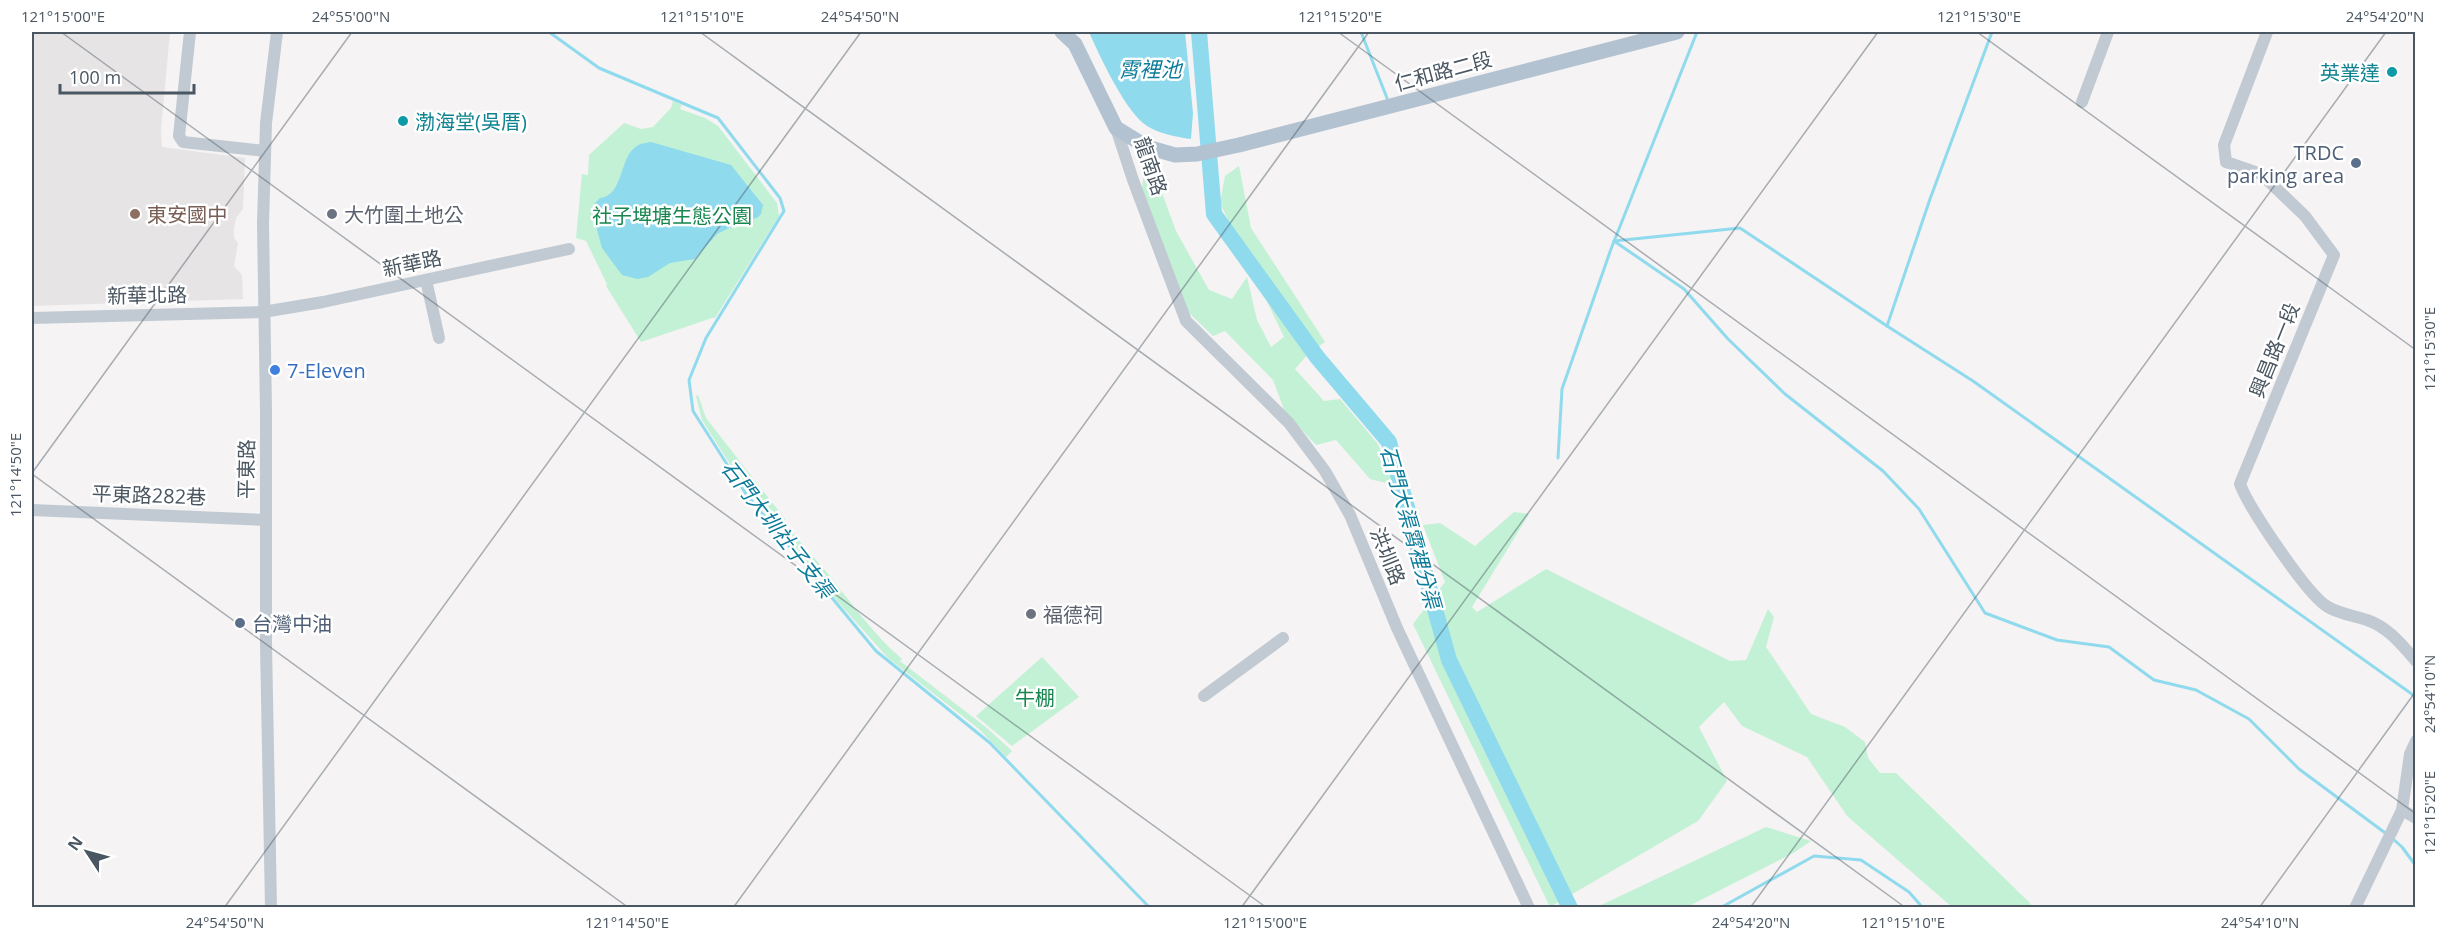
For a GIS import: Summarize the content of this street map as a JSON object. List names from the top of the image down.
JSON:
{
  "streets": {
    "main road": ["仁和路二段", "龍南路"],
    "street": [
      "新華路",
      "新華北路",
      "興昌路一段",
      "平東路",
      "平東路282巷",
      "洪圳路"
    ]
  },
  "crossings": [
    ["仁和路二段", "龍南路"],
    ["龍南路", "洪圳路"],
    ["新華路", "新華北路"],
    ["新華路", "平東路"],
    ["新華北路", "平東路"],
    ["平東路", "平東路282巷"]
  ],
  "water": ["霄裡池", "石門大渠霄裡分渠", "石門大圳社子支渠"],
  "parks": ["社子埤塘生態公園", "牛棚"],
  "places": [
    "英業達",
    "渤海堂(吳厝)",
    "TRDC parking area",
    "東安國中",
    "大竹圍土地公",
    "7-Eleven",
    "福德祠",
    "台灣中油"
  ],
  "scale_bar": "100 m",
  "north": "top left",
  "coordinates": [
    "121°15'00\"E",
    "24°55'00\"N",
    "121°15'10\"E",
    "24°54'50\"N",
    "121°15'20\"E",
    "121°15'30\"E",
    "24°54'20\"N",
    "121°14'50\"E",
    "24°54'10\"N"
  ]
}
